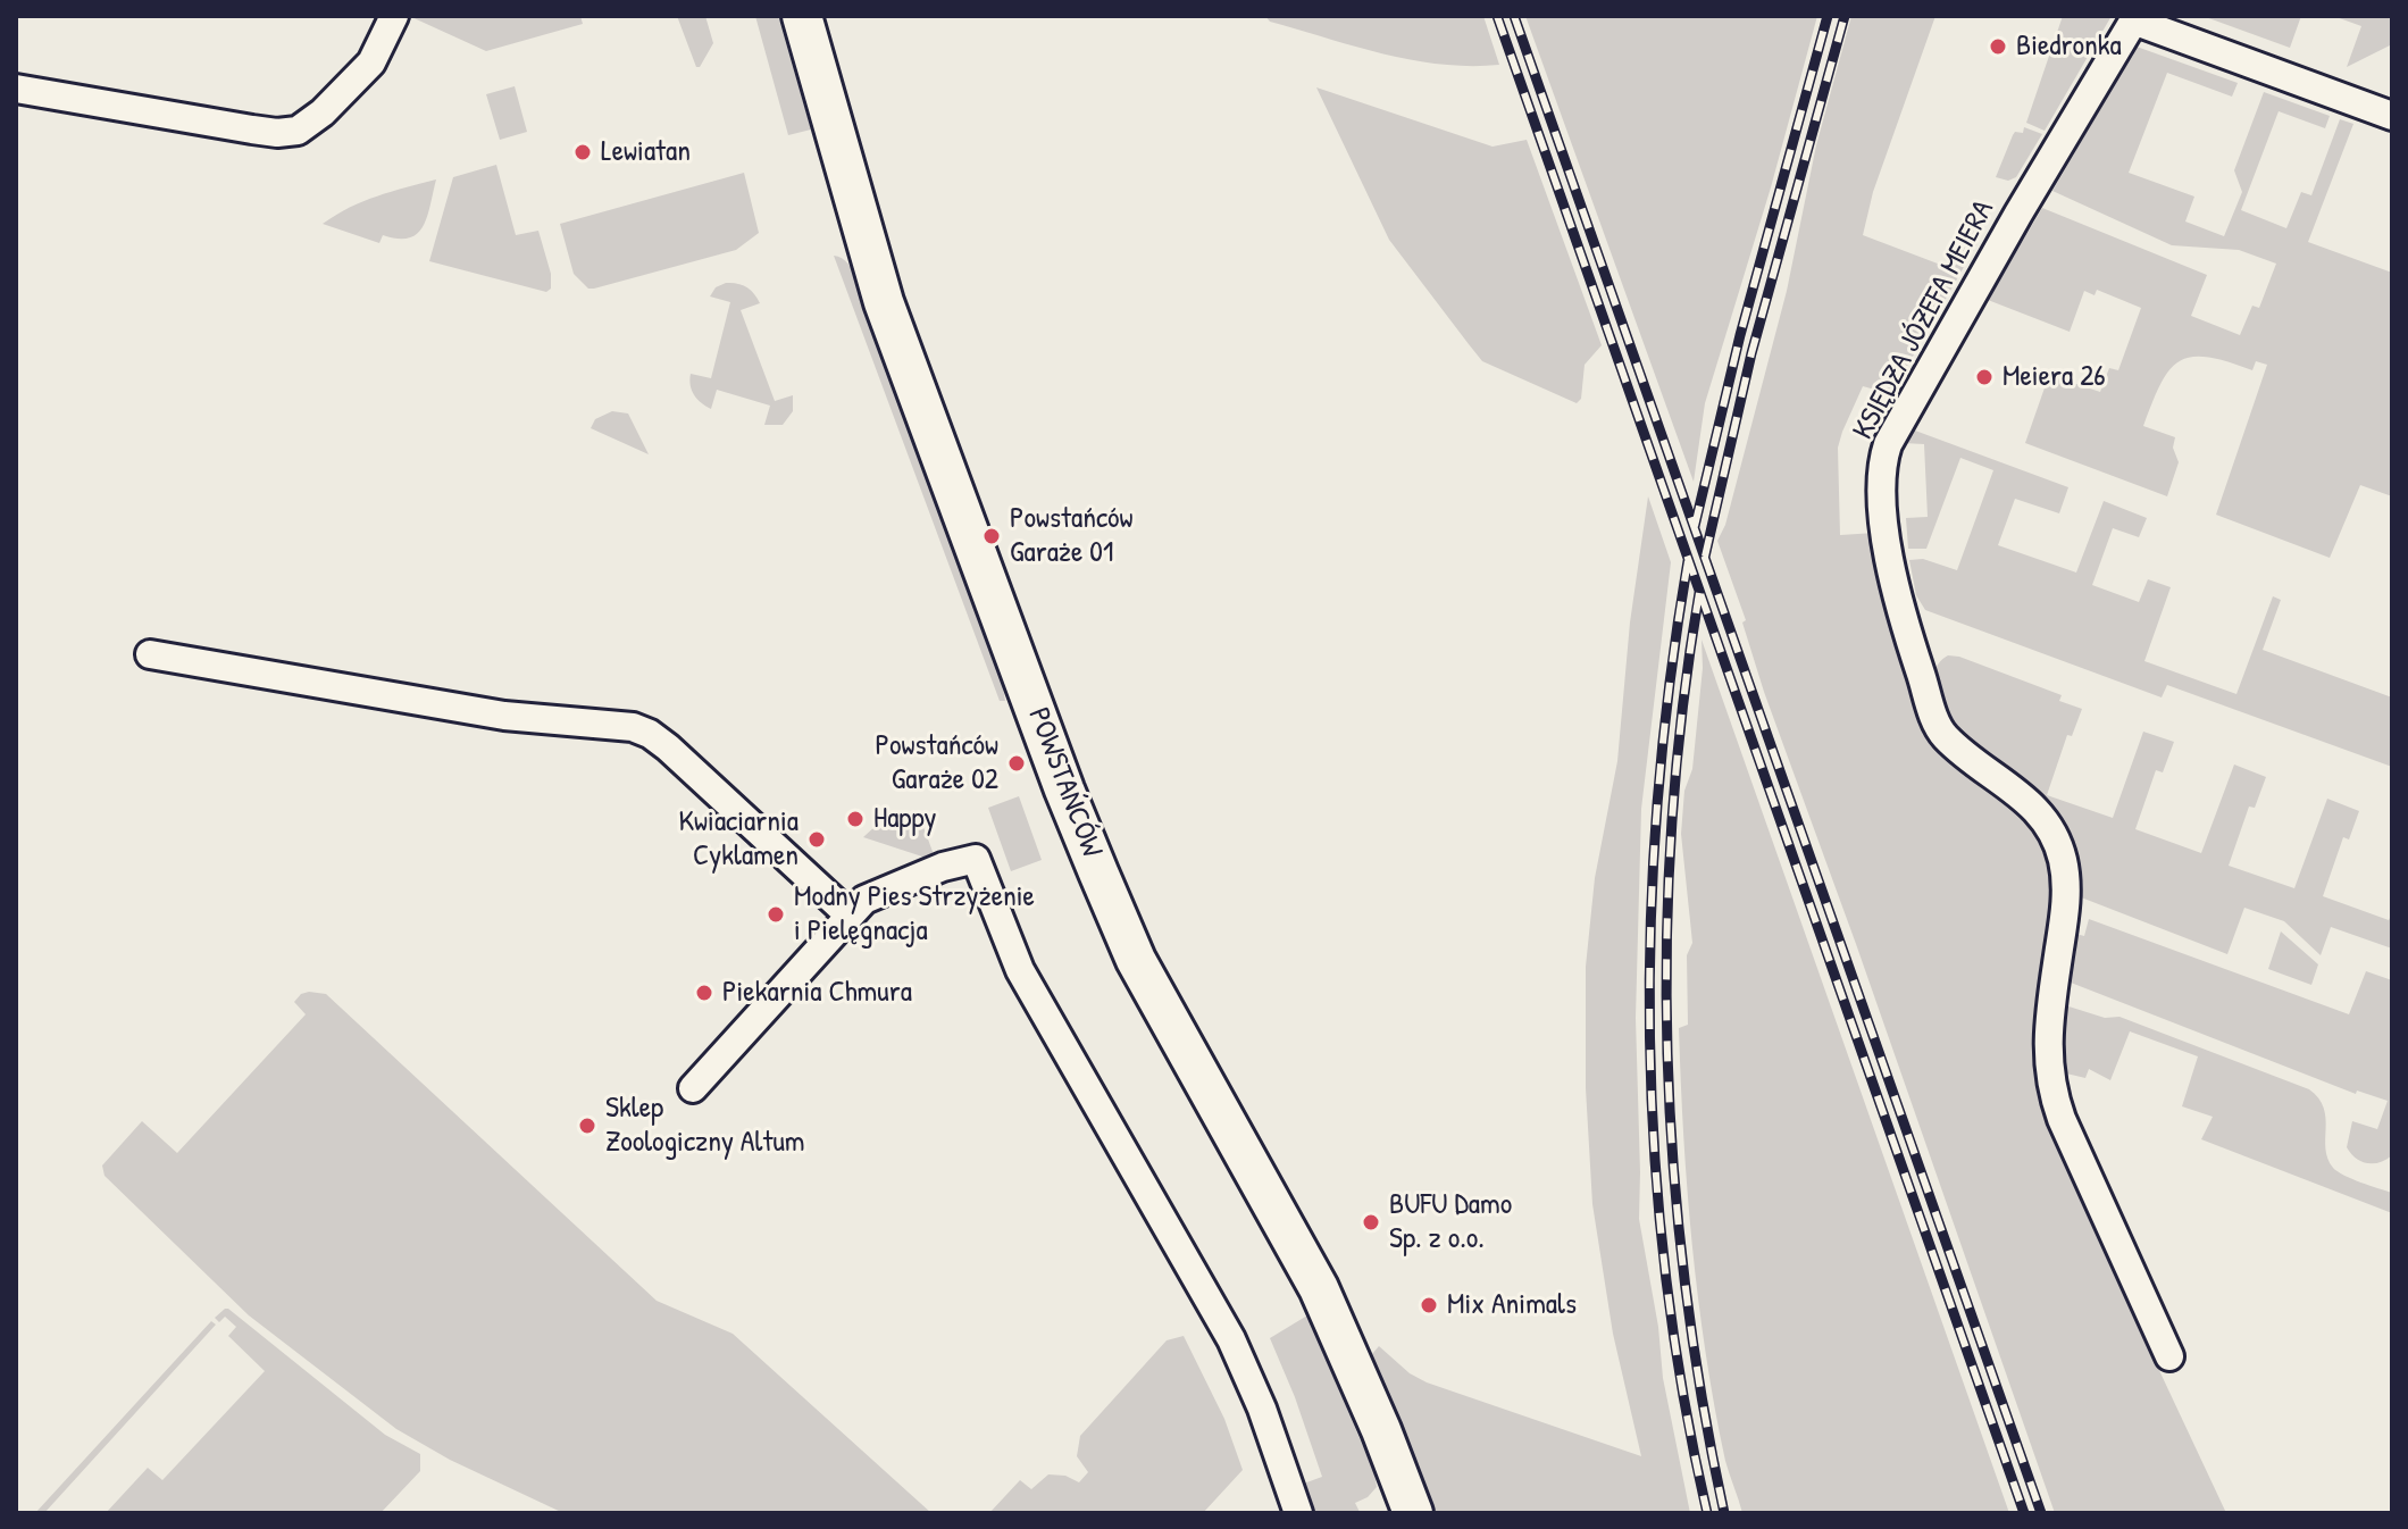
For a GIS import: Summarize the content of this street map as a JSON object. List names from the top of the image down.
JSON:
{
  "streets": {
    "street": ["KSIĘDZA JÓZEFA MEIERA", "POWSTAŃCÓW"]
  },
  "places": [
    "Biedronka",
    "Lewiatan",
    "Meiera 26",
    "Powstańców Garaże 01",
    "Powstańców Garaże 02",
    "Happy",
    "Kwiaciarnia Cyklamen",
    "Modny Pies Strzyżenie i Pielęgnacja",
    "Piekarnia Chmura",
    "Sklep Zoologiczny Altum",
    "BUFU Damo Sp. z o.o.",
    "Mix Animals"
  ]
}
